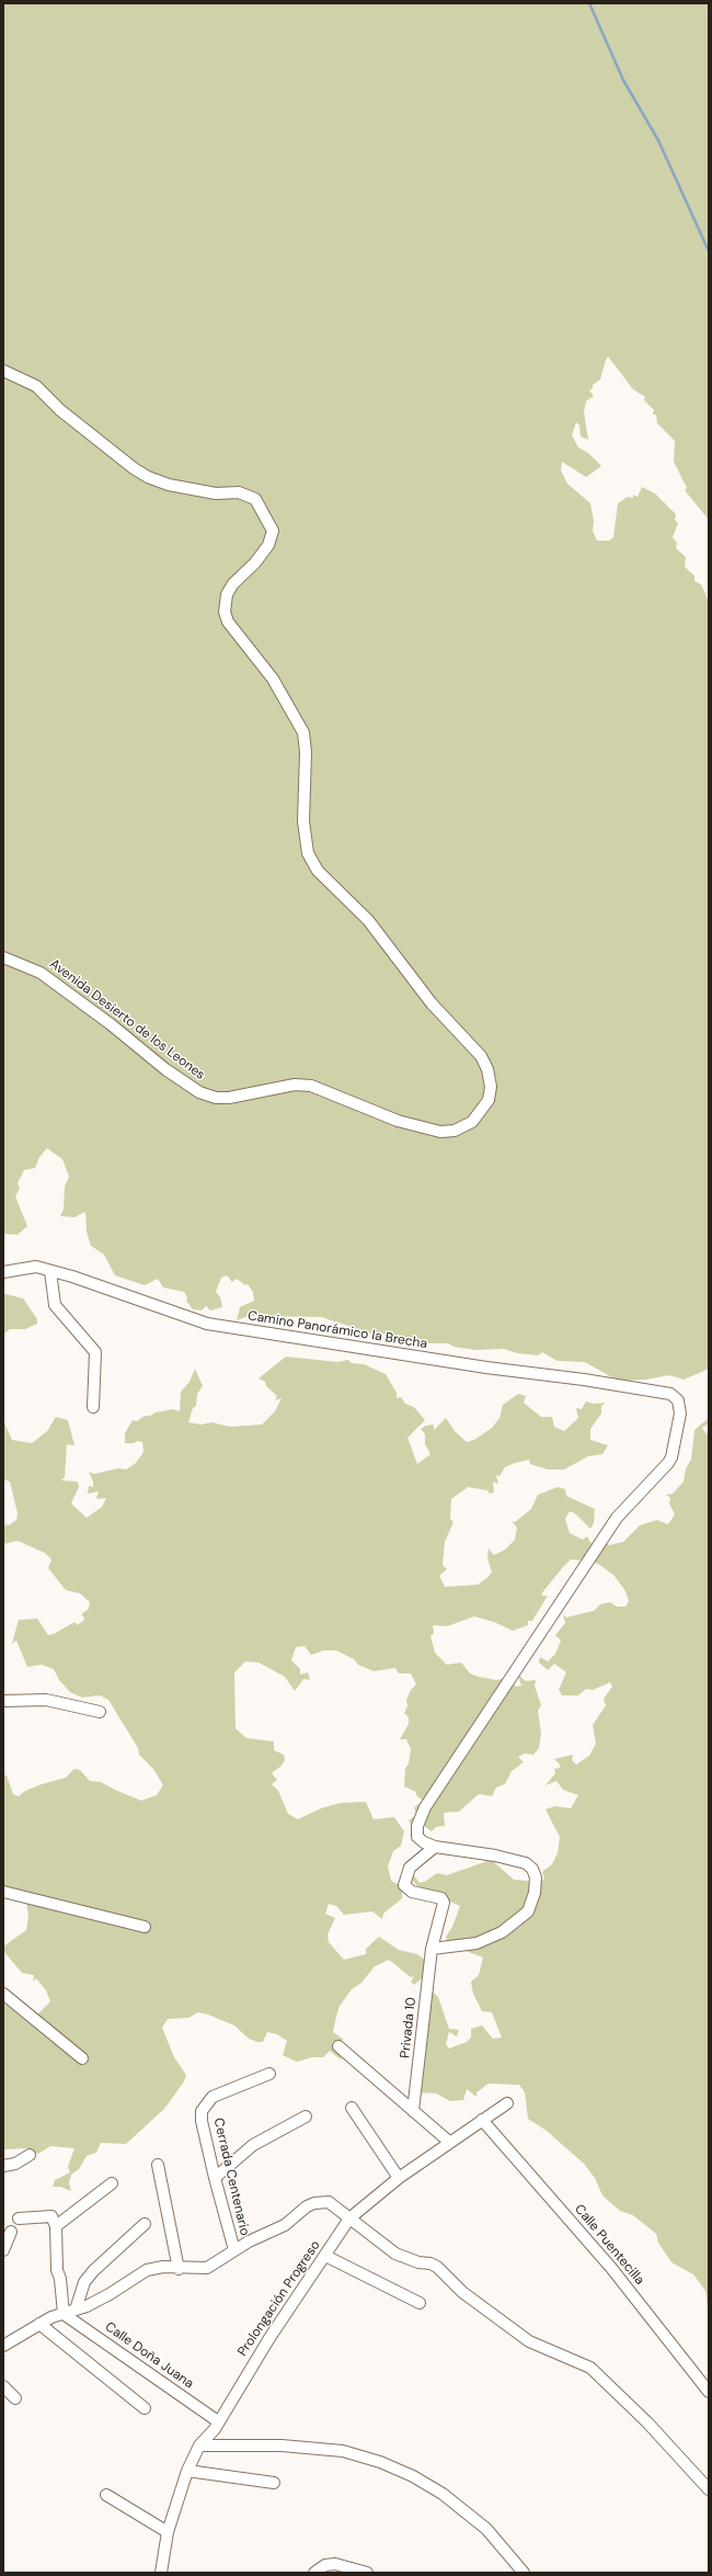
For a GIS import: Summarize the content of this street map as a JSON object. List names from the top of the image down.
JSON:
{
  "streets": {
    "street": [
      "Avenida Desierto de los Leones",
      "Camino Panorámico la Brecha",
      "Privada 10",
      "Cerrada Centenario",
      "Calle Puentecilla",
      "Prolongación Progreso",
      "Calle Doña Juana"
    ]
  },
  "crossings": [
    ["Camino Panorámico la Brecha", "Privada 10"],
    ["Calle Puentecilla", "Prolongación Progreso"],
    ["Prolongación Progreso", "Calle Doña Juana"]
  ]
}
